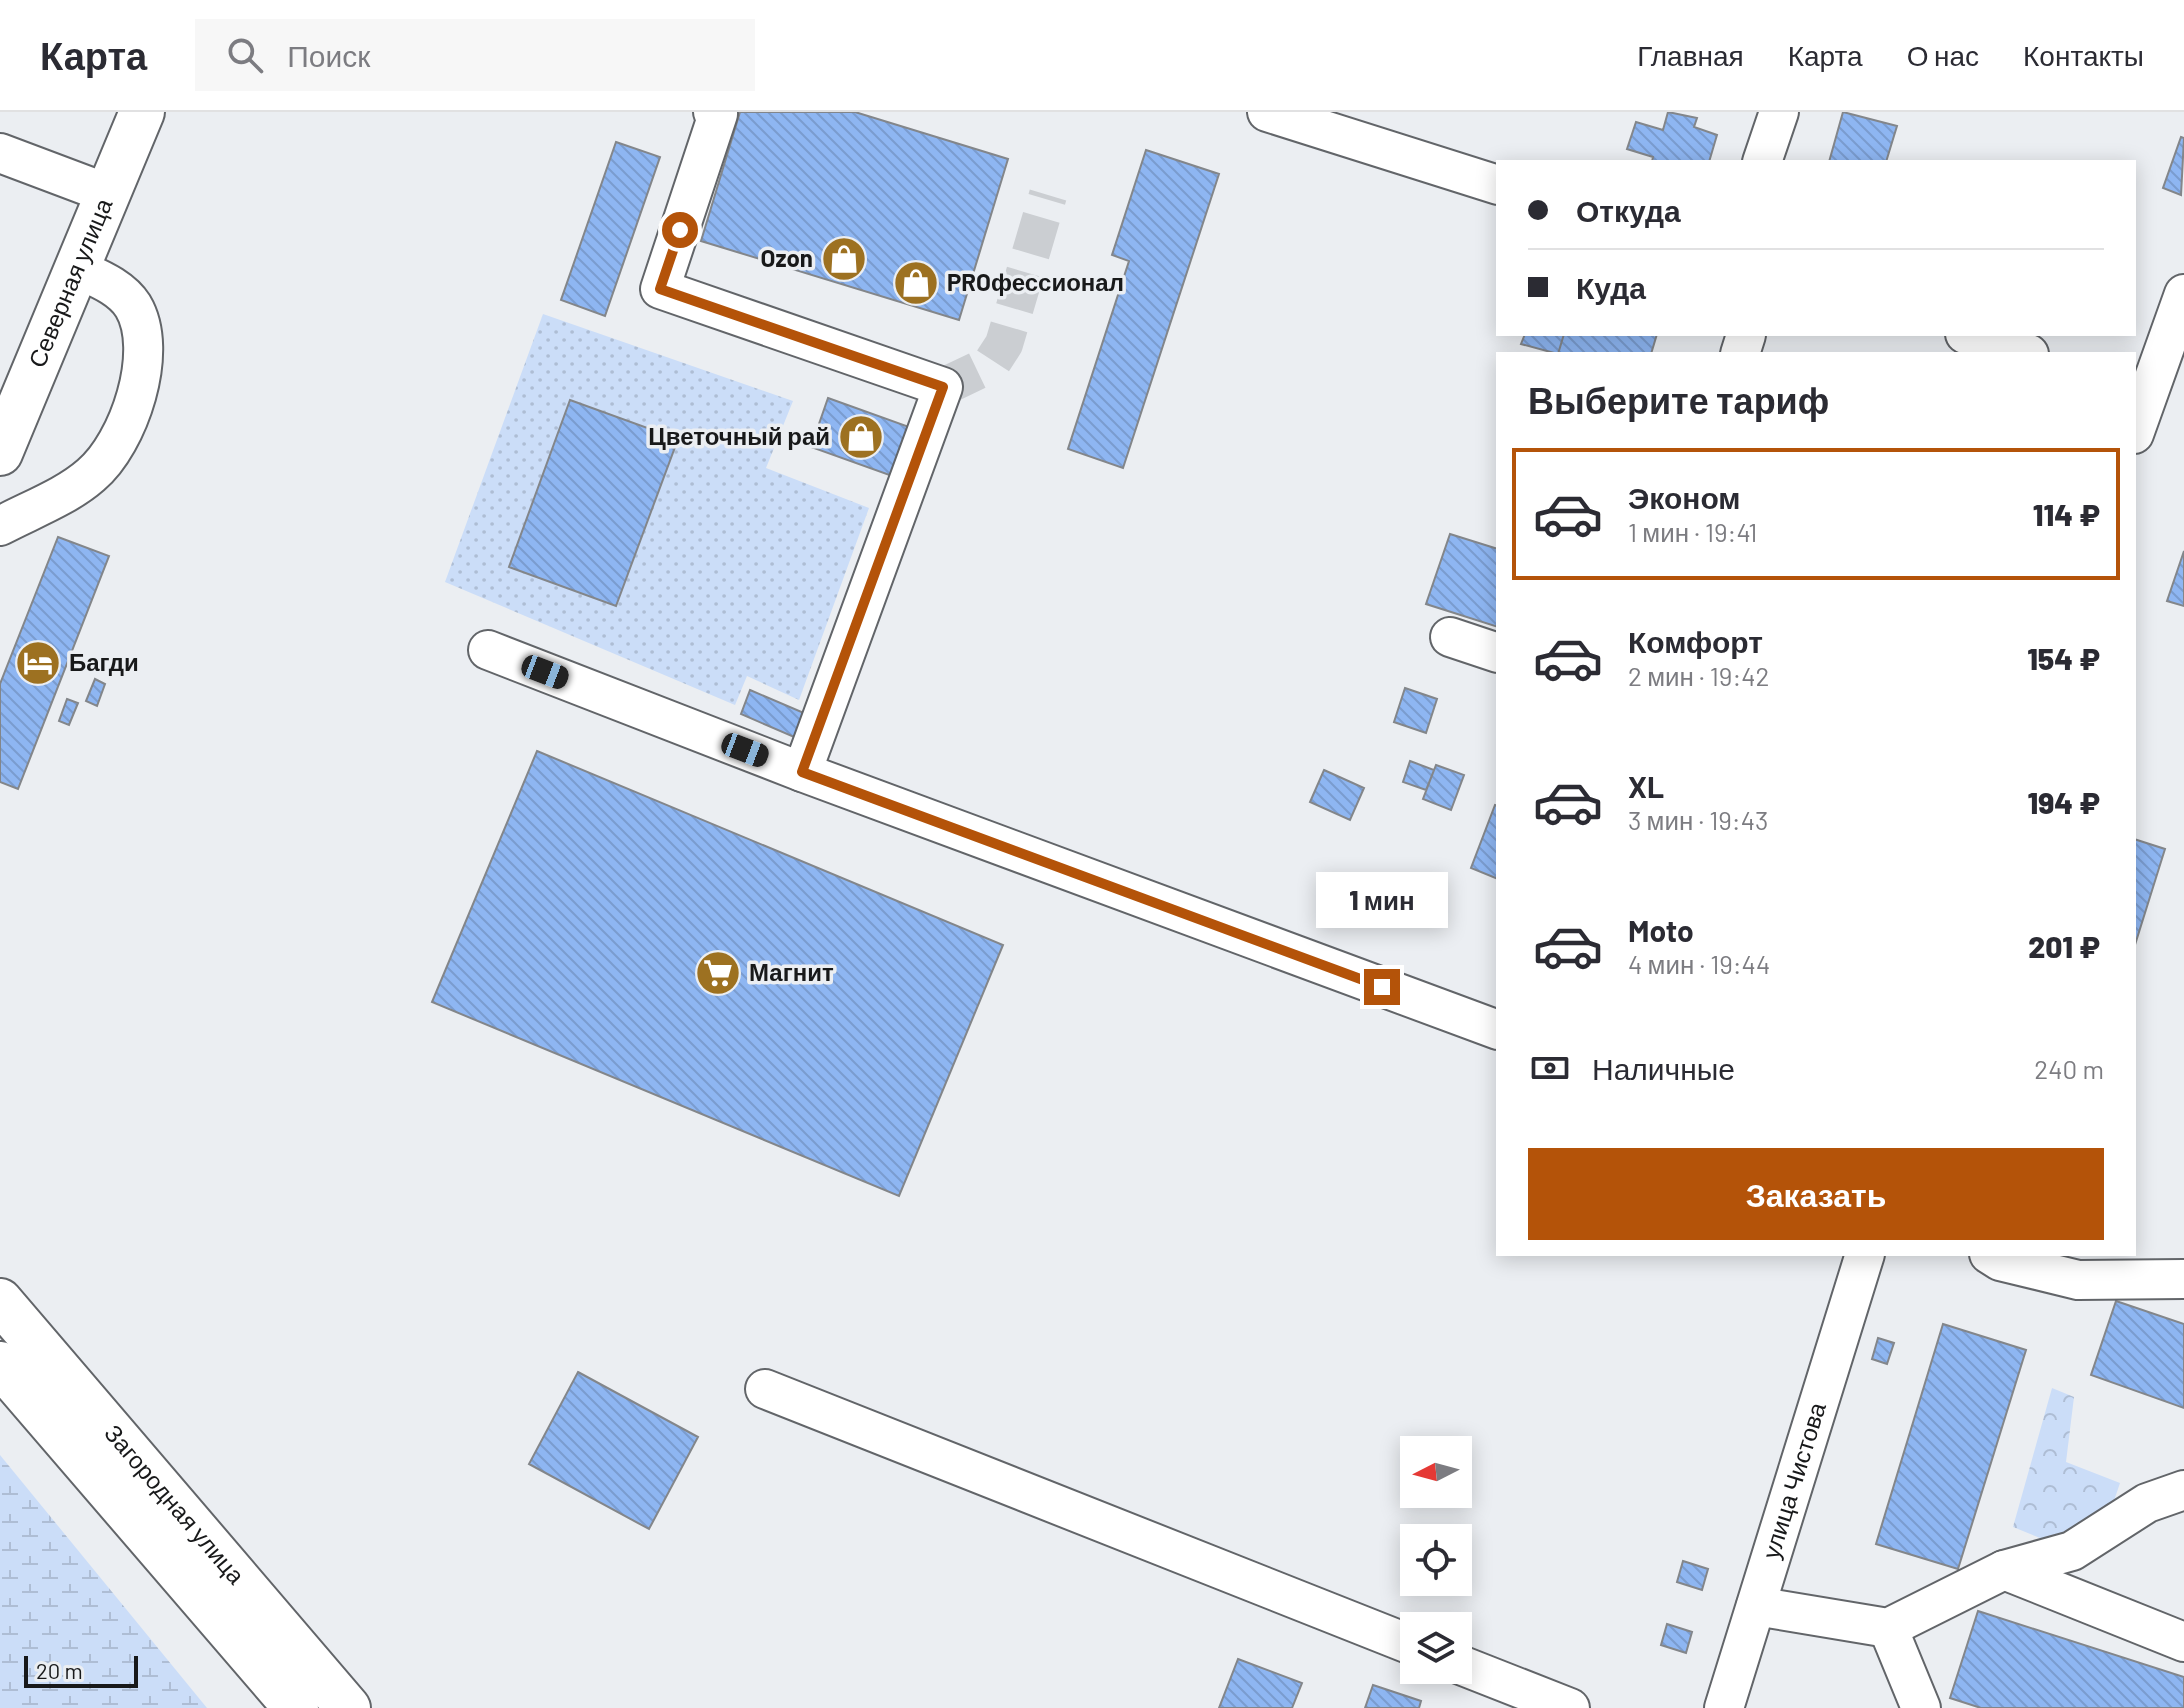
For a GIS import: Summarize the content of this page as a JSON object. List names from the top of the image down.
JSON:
{
  "streets": {
    "main road": ["Северная улица", "Загородная улица"],
    "street": ["улица Чистова"]
  },
  "places": {
    "shop": ["Ozon", "PROфессионал", "Цветочный рай"],
    "hotel": ["Багди"],
    "supermarket": ["Магнит"]
  },
  "scale_bar": "20 m",
  "north": "left",
  "page": {
    "header": "Карта",
    "search": "Поиск",
    "nav": [
      "Главная",
      "Карта",
      "О нас",
      "Контакты"
    ],
    "banner": ["Откуда", "Куда"],
    "heading": "Выберите тариф",
    "list": [
      {
        "name": "Эконом",
        "note": "1 мин · 19:41",
        "value": "114 ₽"
      },
      {
        "name": "Комфорт",
        "note": "2 мин · 19:42",
        "value": "154 ₽"
      },
      {
        "name": "XL",
        "note": "3 мин · 19:43",
        "value": "194 ₽"
      },
      {
        "name": "Moto",
        "note": "4 мин · 19:44",
        "value": "201 ₽"
      }
    ],
    "bubble": "1 мин",
    "pay": ["Наличные", "240 m"],
    "buttons": "Заказать",
    "scale": "20 m"
  }
}
